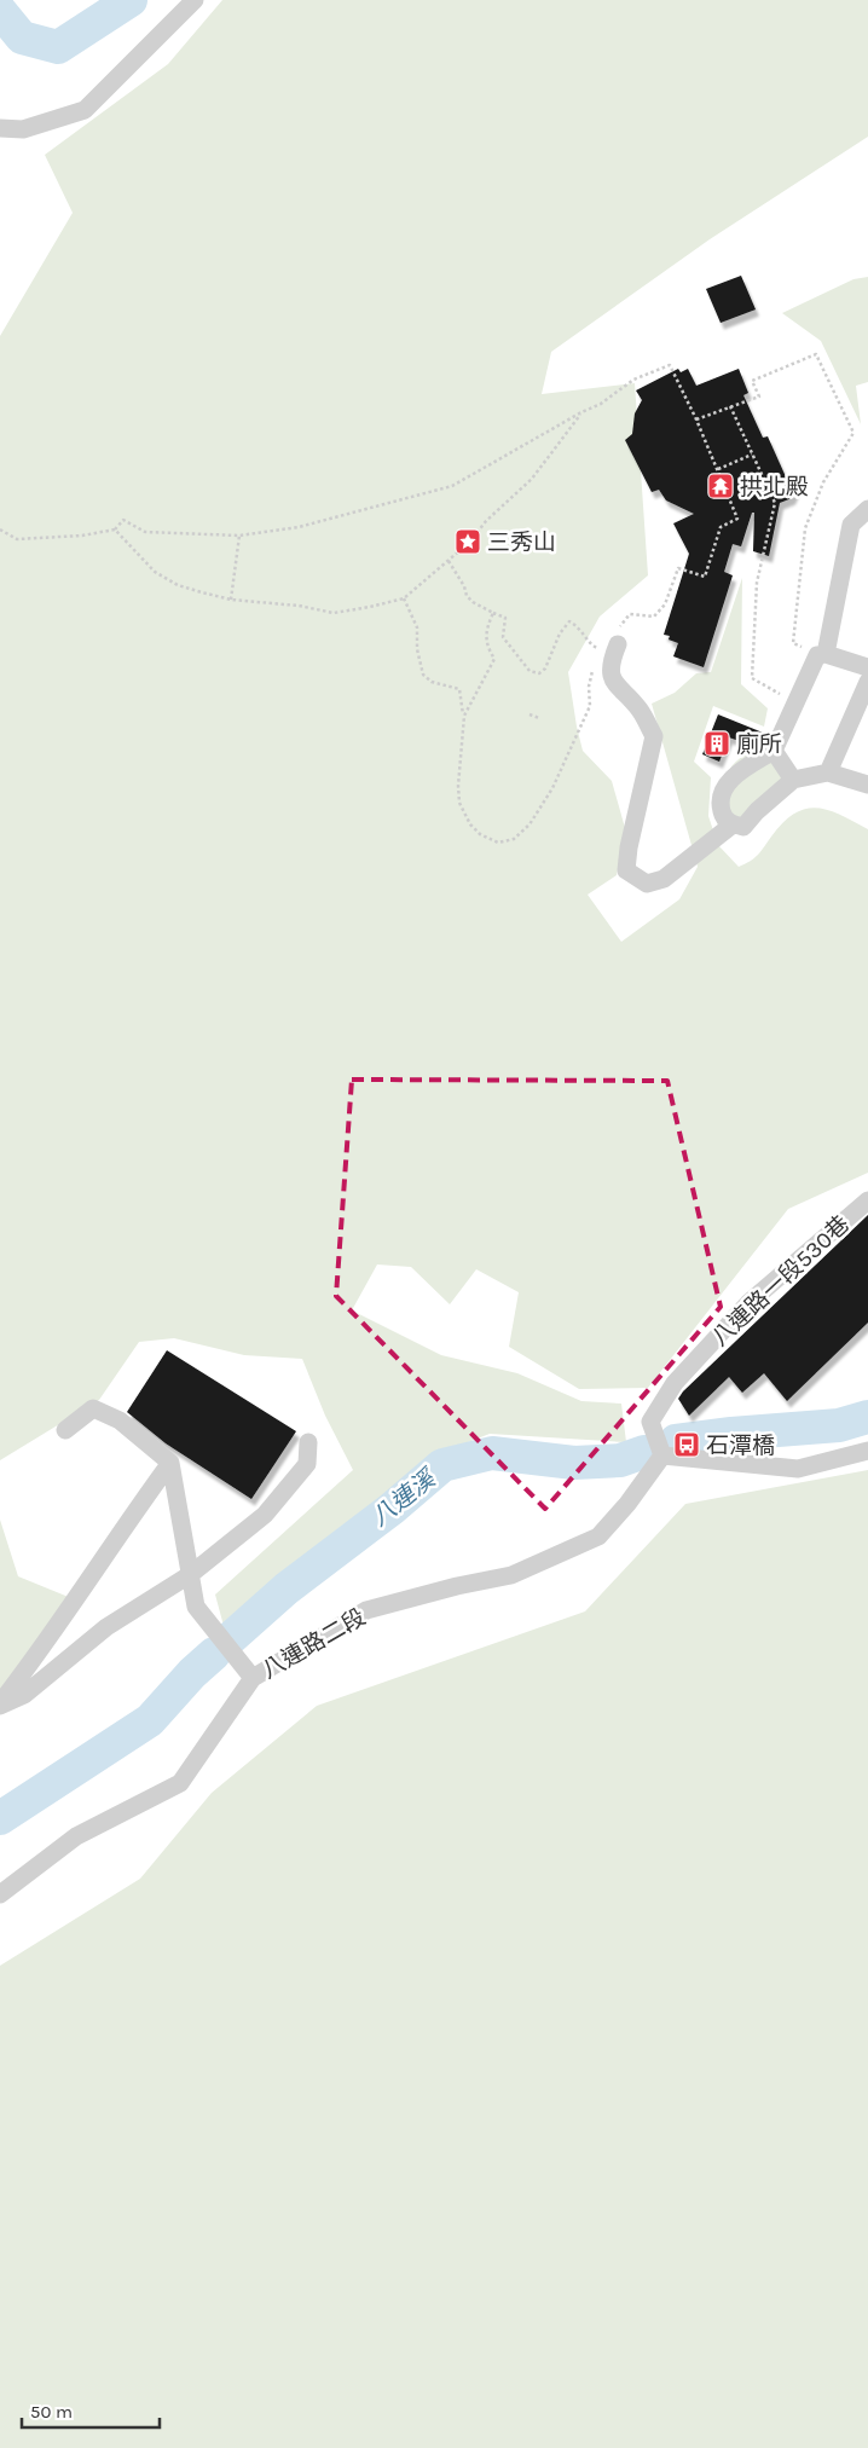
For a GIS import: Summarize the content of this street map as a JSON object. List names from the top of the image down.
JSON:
{
  "streets": {
    "street": ["八連路一段530巷", "八連路二段"]
  },
  "crossings": [
    ["八連路一段530巷", "八連路二段"]
  ],
  "water": ["八連溪"],
  "places": {
    "temple": ["拱北殿"],
    "place": ["三秀山"],
    "building": ["廁所"],
    "bus stop": ["石潭橋"]
  },
  "scale_bar": "50 m"
}
